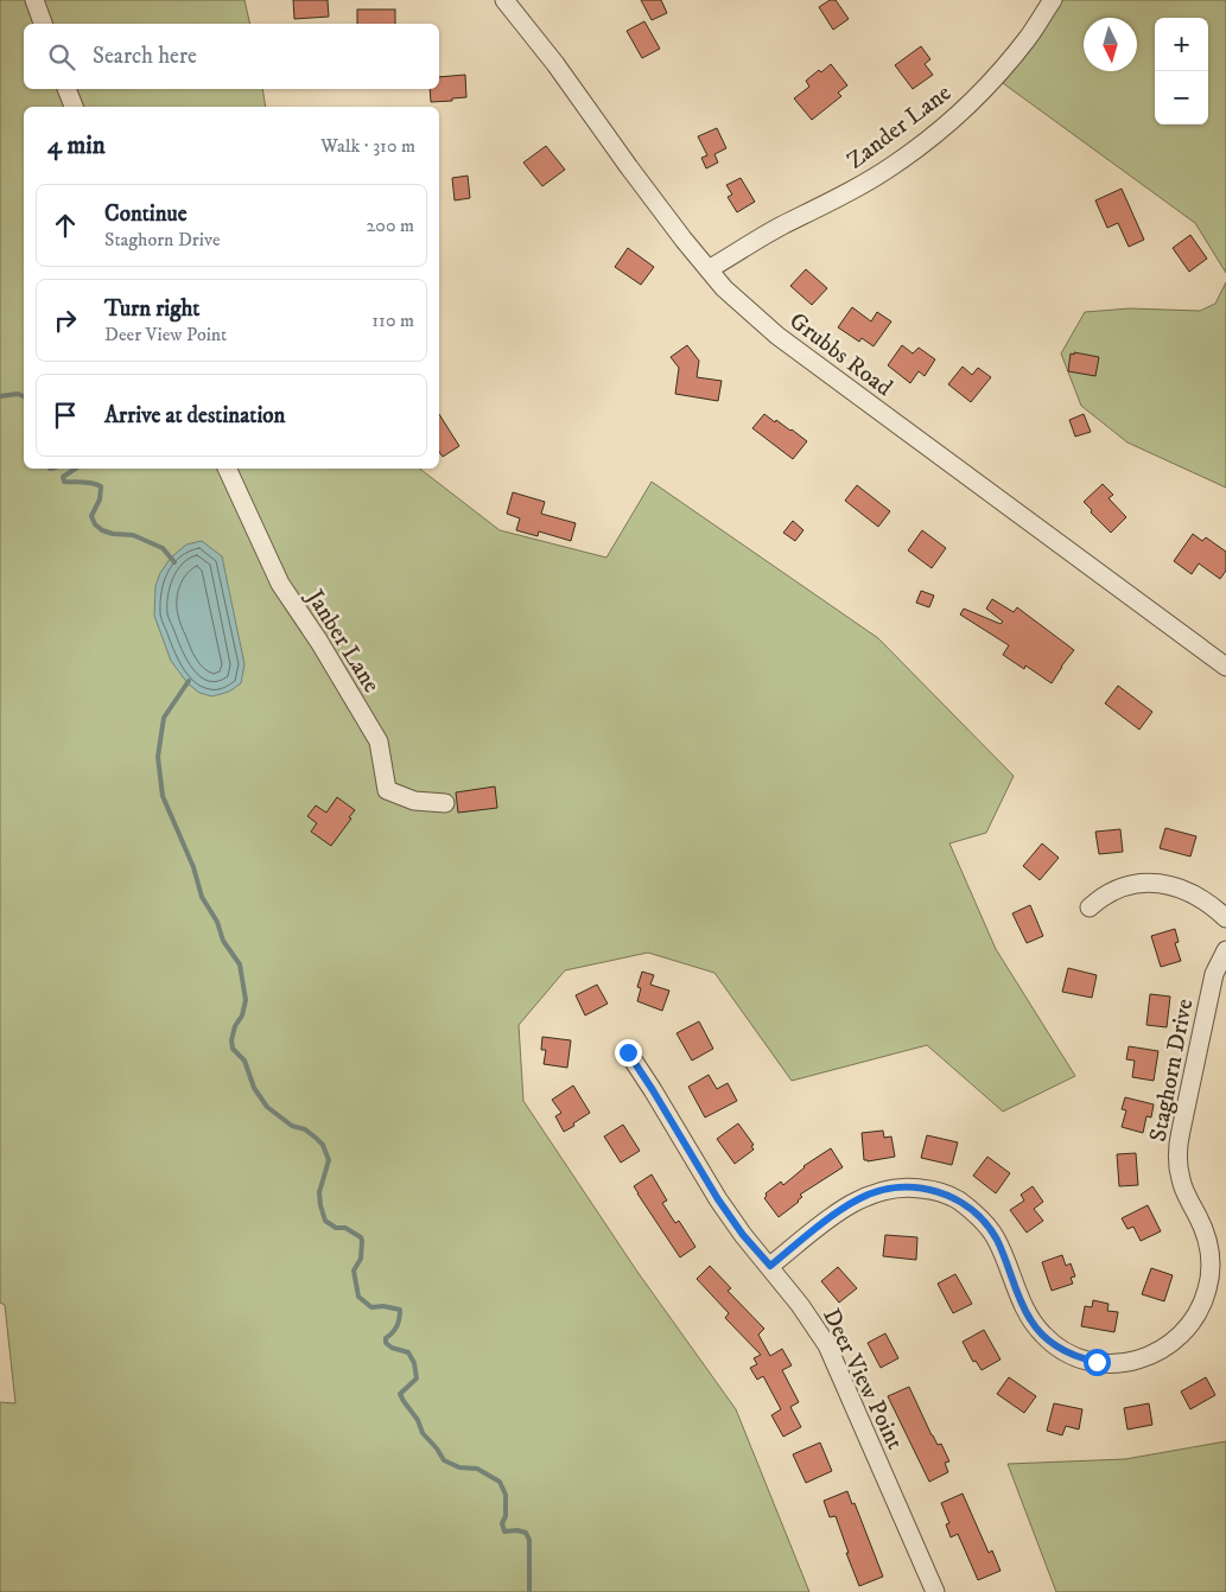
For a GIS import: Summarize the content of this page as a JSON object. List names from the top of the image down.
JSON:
{
  "streets": {
    "street": [
      "Zander Lane",
      "Grubbs Road",
      "Janber Lane",
      "Staghorn Drive",
      "Deer View Point"
    ]
  },
  "crossings": [
    ["Zander Lane", "Grubbs Road"],
    ["Staghorn Drive", "Deer View Point"]
  ],
  "north": "bottom",
  "page": {
    "map_buttons": ["+", "−"],
    "search": "Search here",
    "heading": ["4 min", "Walk · 310 m"],
    "list": [
      ["Continue", "Staghorn Drive", "200 m"],
      ["Turn right", "Deer View Point", "110 m"],
      "Arrive at destination"
    ]
  }
}
